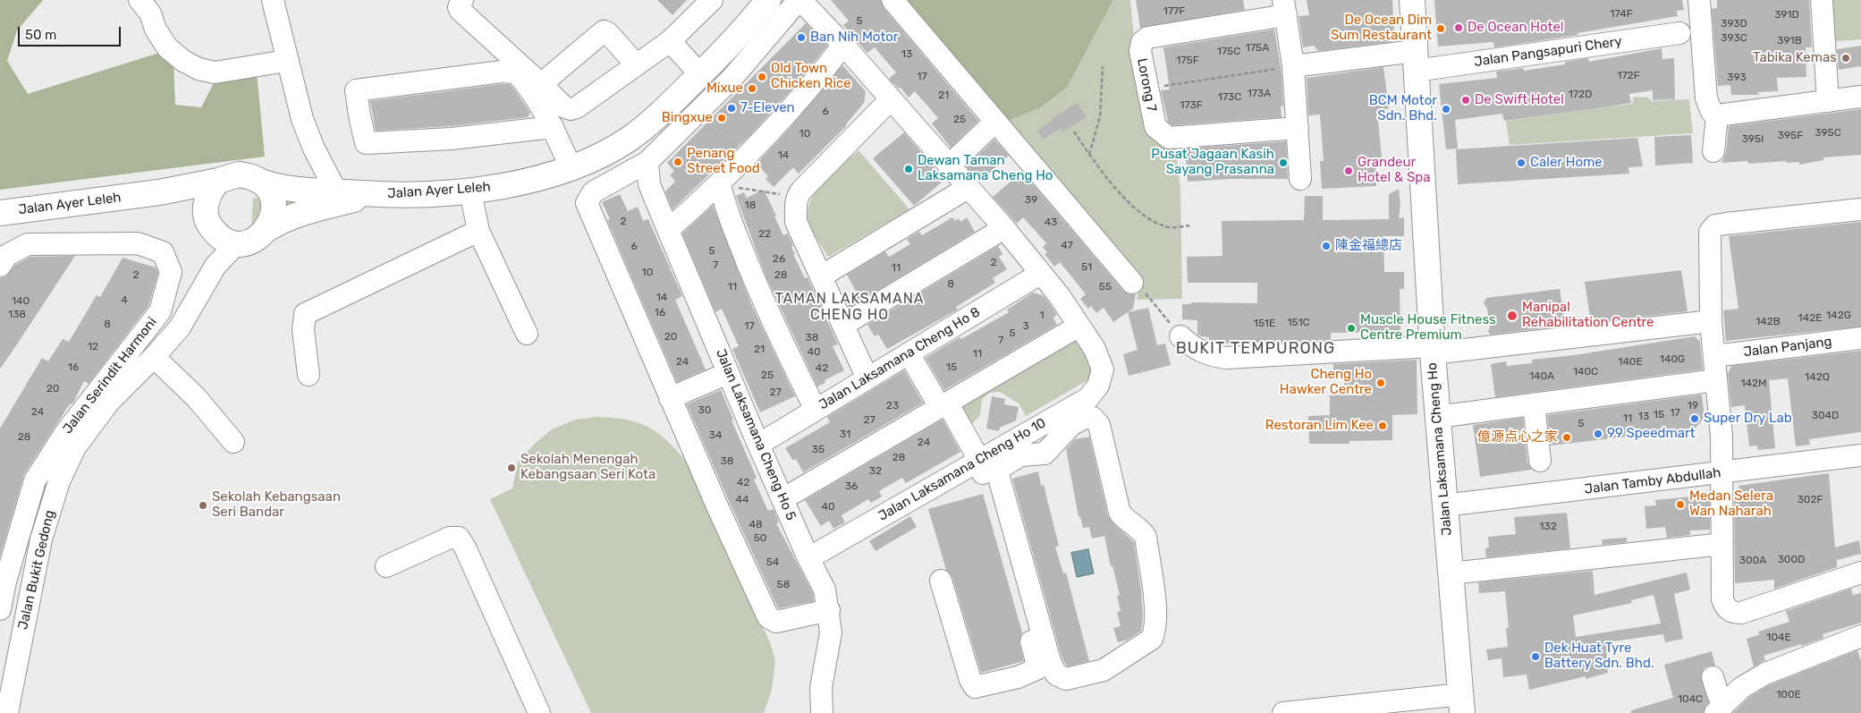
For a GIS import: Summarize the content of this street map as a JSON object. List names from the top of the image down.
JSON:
{
  "streets": {
    "main road": ["Jalan Ayer Leleh", "Jalan Laksamana Cheng Ho"],
    "street": [
      "Jalan Pangsapuri Chery",
      "Lorong 7",
      "Jalan Panjang",
      "Jalan Laksamana Cheng Ho 8",
      "Jalan Serindit Harmoni",
      "Jalan Laksamana Cheng Ho 5",
      "Jalan Laksamana Cheng Ho 10",
      "Jalan Tamby Abdullah",
      "Jalan Bukit Gedong"
    ]
  },
  "crossings": [
    ["Jalan Pangsapuri Chery", "Jalan Laksamana Cheng Ho"],
    ["Jalan Ayer Leleh", "Jalan Bukit Gedong"],
    ["Jalan Laksamana Cheng Ho 8", "Jalan Laksamana Cheng Ho 5"],
    ["Jalan Laksamana Cheng Ho 5", "Jalan Laksamana Cheng Ho 10"],
    ["Jalan Laksamana Cheng Ho", "Jalan Tamby Abdullah"]
  ],
  "districts": ["TAMAN LAKSAMANA CHENG HO", "BUKIT TEMPURONG"],
  "places": [
    "De Ocean Hotel",
    "De Ocean Dim Sum Restaurant",
    "Ban Nih Motor",
    "Tabika Kemas",
    "Old Town Chicken Rice",
    "Mixue",
    "De Swift Hotel",
    "7-Eleven",
    "BCM Motor Sdn. Bhd.",
    "Bingxue",
    "Penang Street Food",
    "Pusat Jagaan Kasih Sayang Prasanna",
    "Caler Home",
    "Dewan Taman Laksamana Cheng Ho",
    "Grandeur Hotel & Spa",
    "陳金福總店",
    "Manipal Rehabilitation Centre",
    "Muscle House Fitness Centre Premium",
    "Cheng Ho Hawker Centre",
    "Super Dry Lab",
    "Restoran Lim Kee",
    "99 Speedmart",
    "億源点心之家",
    "Sekolah Menengah Kebangsaan Seri Kota",
    "Medan Selera Wan Naharah",
    "Sekolah Kebangsaan Seri Bandar",
    "Dek Huat Tyre Battery Sdn. Bhd."
  ],
  "house_numbers": [
    "177F",
    "174F",
    "391D",
    "5",
    "393D",
    "393C",
    "391B",
    "175A",
    "175C",
    "13",
    "175F",
    "172F",
    "17",
    "393",
    "173A",
    "172D",
    "21",
    "173C",
    "173F",
    "6",
    "25",
    "395C",
    "10",
    "395F",
    "395I",
    "14",
    "39",
    "18",
    "2",
    "43",
    "22",
    "47",
    "6",
    "5",
    "26",
    "2",
    "7",
    "51",
    "11",
    "10",
    "2",
    "28",
    "8",
    "11",
    "55",
    "14",
    "4",
    "140",
    "16",
    "138",
    "1",
    "142G",
    "142E",
    "142B",
    "151C",
    "151E",
    "8",
    "17",
    "3",
    "5",
    "20",
    "38",
    "7",
    "12",
    "21",
    "40",
    "11",
    "140G",
    "24",
    "140E",
    "16",
    "15",
    "42",
    "140C",
    "25",
    "140A",
    "142Q",
    "142M",
    "20",
    "27",
    "23",
    "19",
    "30",
    "24",
    "17",
    "15",
    "304D",
    "13",
    "11",
    "27",
    "5",
    "31",
    "34",
    "28",
    "24",
    "35",
    "28",
    "38",
    "32",
    "42",
    "36",
    "44",
    "302F",
    "40",
    "48",
    "132",
    "50",
    "300D",
    "300A",
    "54",
    "58",
    "104E",
    "100E",
    "104C"
  ],
  "scale_bar": "50 m"
}
